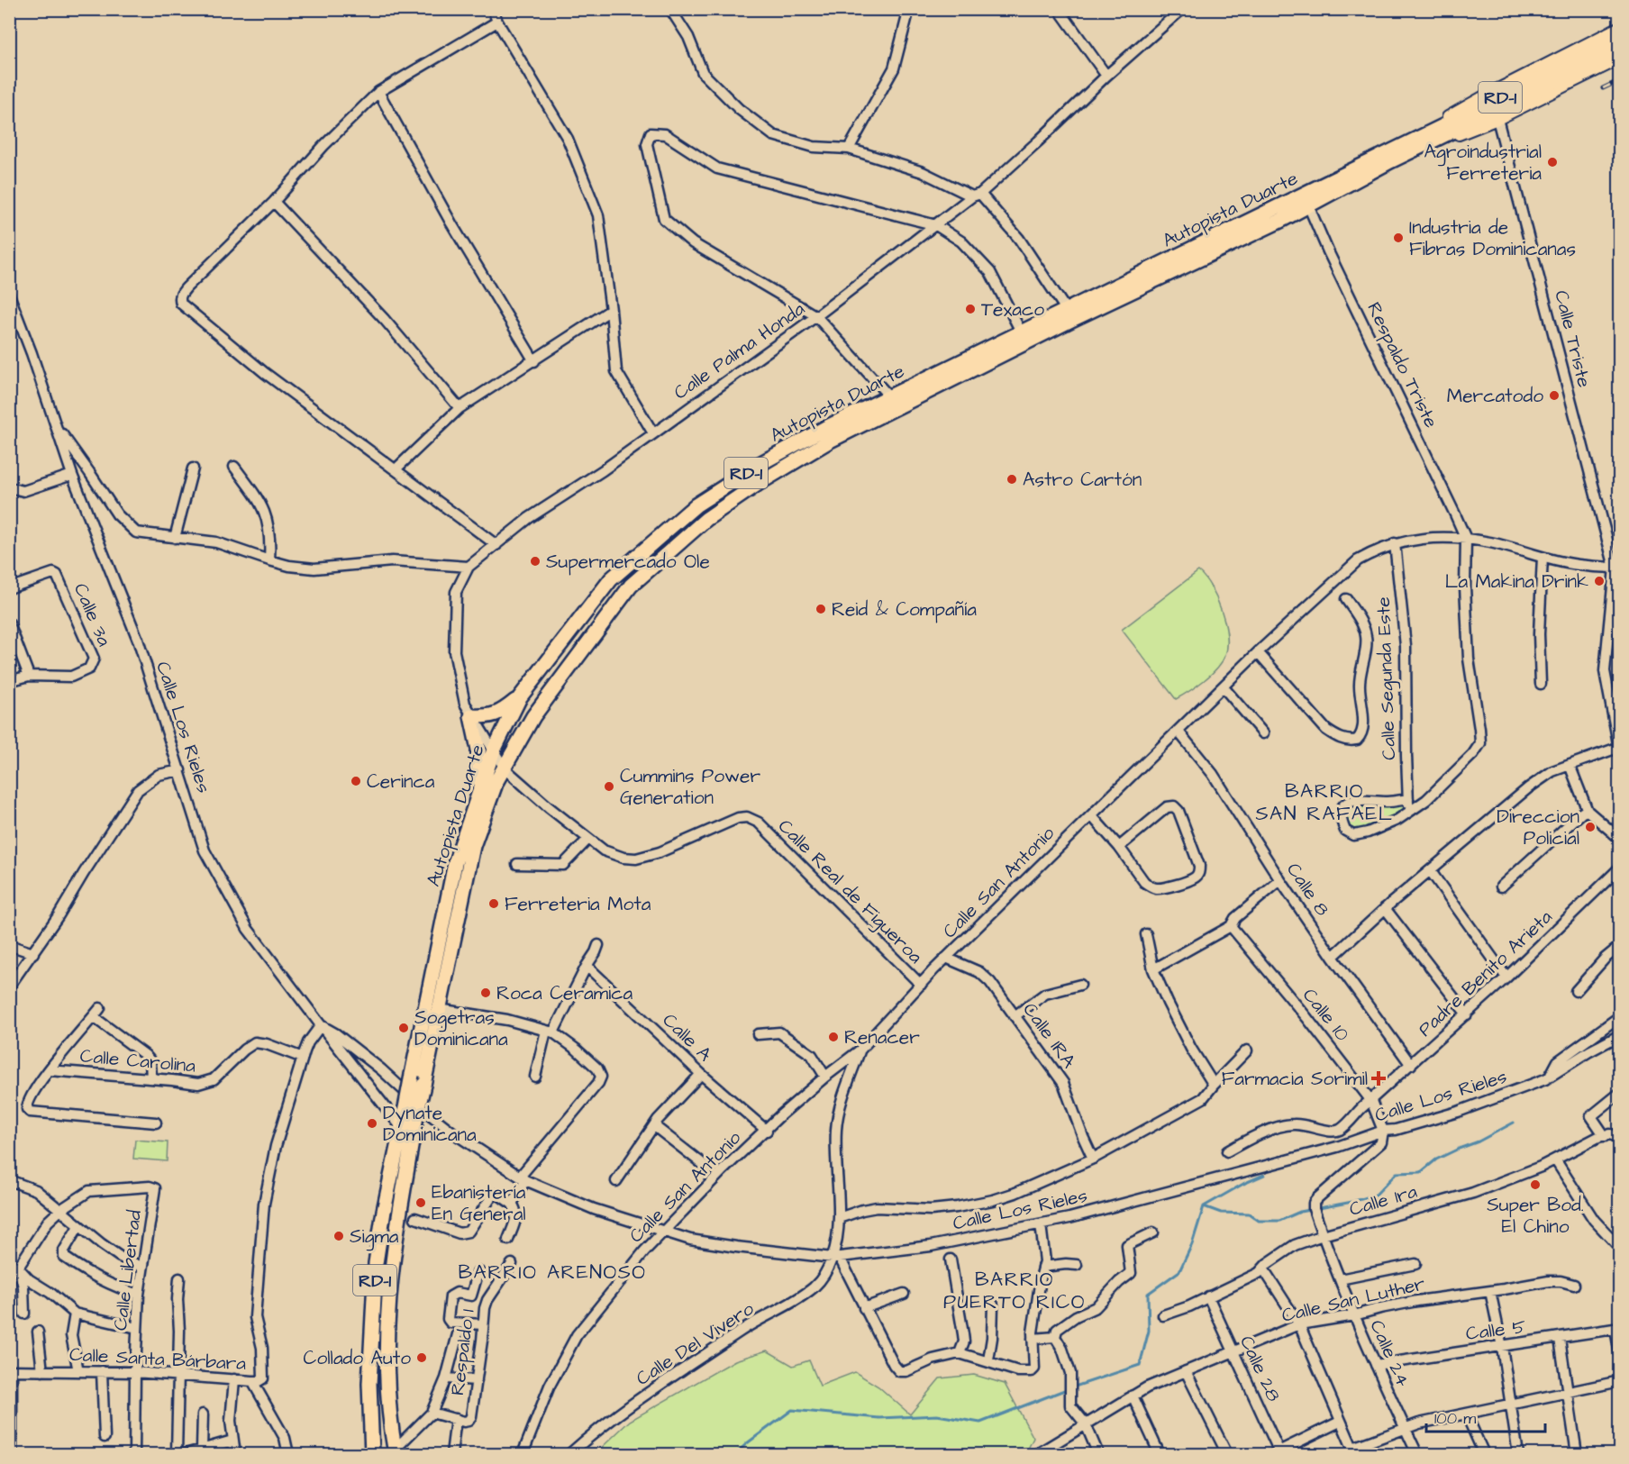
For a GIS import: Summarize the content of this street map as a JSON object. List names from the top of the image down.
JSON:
{
  "streets": {
    "highway": ["RD-1", "Autopista Duarte"],
    "street": [
      "Calle Triste",
      "Calle Palma Honda",
      "Respaldo Triste",
      "Calle 3a",
      "Calle Segunda Este",
      "Calle Los Rieles",
      "Calle San Antonio",
      "Calle 8",
      "Calle Real de Figueroa",
      "Padre Benito Arieta",
      "Calle 10",
      "Calle 1RA",
      "Calle A",
      "Calle Carolina",
      "Calle 1ra",
      "Calle Libertad",
      "Calle San Luther",
      "Calle 5",
      "Calle Del Vivero",
      "Respaldo 1",
      "Calle 24",
      "Calle Santa Bárbara",
      "Calle 28"
    ]
  },
  "crossings": [
    ["RD-1", "Autopista Duarte"],
    ["RD-1", "Calle Los Rieles"],
    ["Autopista Duarte", "Calle Palma Honda"],
    ["Autopista Duarte", "Respaldo Triste"],
    ["Autopista Duarte", "Calle Los Rieles"],
    ["Autopista Duarte", "Calle Real de Figueroa"],
    ["Calle Triste", "Calle San Antonio"],
    ["Calle Palma Honda", "Calle Real de Figueroa"],
    ["Respaldo Triste", "Calle San Antonio"],
    ["Calle Segunda Este", "Calle San Antonio"],
    ["Calle Los Rieles", "Calle San Antonio"],
    ["Calle Los Rieles", "Calle 10"],
    ["Calle Los Rieles", "Calle Del Vivero"],
    ["Calle Los Rieles", "Calle 24"],
    ["Calle Los Rieles", "Calle Santa Bárbara"],
    ["Calle San Antonio", "Calle 8"],
    ["Calle San Antonio", "Calle Real de Figueroa"],
    ["Calle San Antonio", "Calle 1RA"],
    ["Calle San Antonio", "Calle A"],
    ["Calle San Antonio", "Calle Del Vivero"],
    ["Calle 8", "Padre Benito Arieta"],
    ["Padre Benito Arieta", "Calle 10"],
    ["Calle 10", "Calle 24"],
    ["Calle Carolina", "Calle Santa Bárbara"],
    ["Calle 1ra", "Calle 24"],
    ["Calle 1ra", "Calle 28"],
    ["Calle Libertad", "Calle Santa Bárbara"],
    ["Calle San Luther", "Calle 24"],
    ["Calle San Luther", "Calle 28"],
    ["Calle 5", "Calle 24"]
  ],
  "districts": ["BARRIO SAN RAFAEL", "BARRIO ARENOSO", "BARRIO PUERTO RICO"],
  "places": {
    "other": [
      "Agroindustrial Ferreteria",
      "Industria de Fibras Dominicanas",
      "Texaco",
      "Mercatodo",
      "Astro Cartón",
      "Supermercado Ole",
      "La Makina Drink",
      "Reid & Compañía",
      "Cerinca",
      "Cummins Power Generation",
      "Direccion Policial",
      "Ferreteria Mota",
      "Roca Ceramica",
      "Sogetras Dominicana",
      "Renacer",
      "Dynate Dominicana",
      "Super Bod. El Chino",
      "Ebanistería En General",
      "Sigma",
      "Collado Auto"
    ],
    "health": ["Farmacia Sorimil"]
  },
  "scale_bar": "100 m"
}
